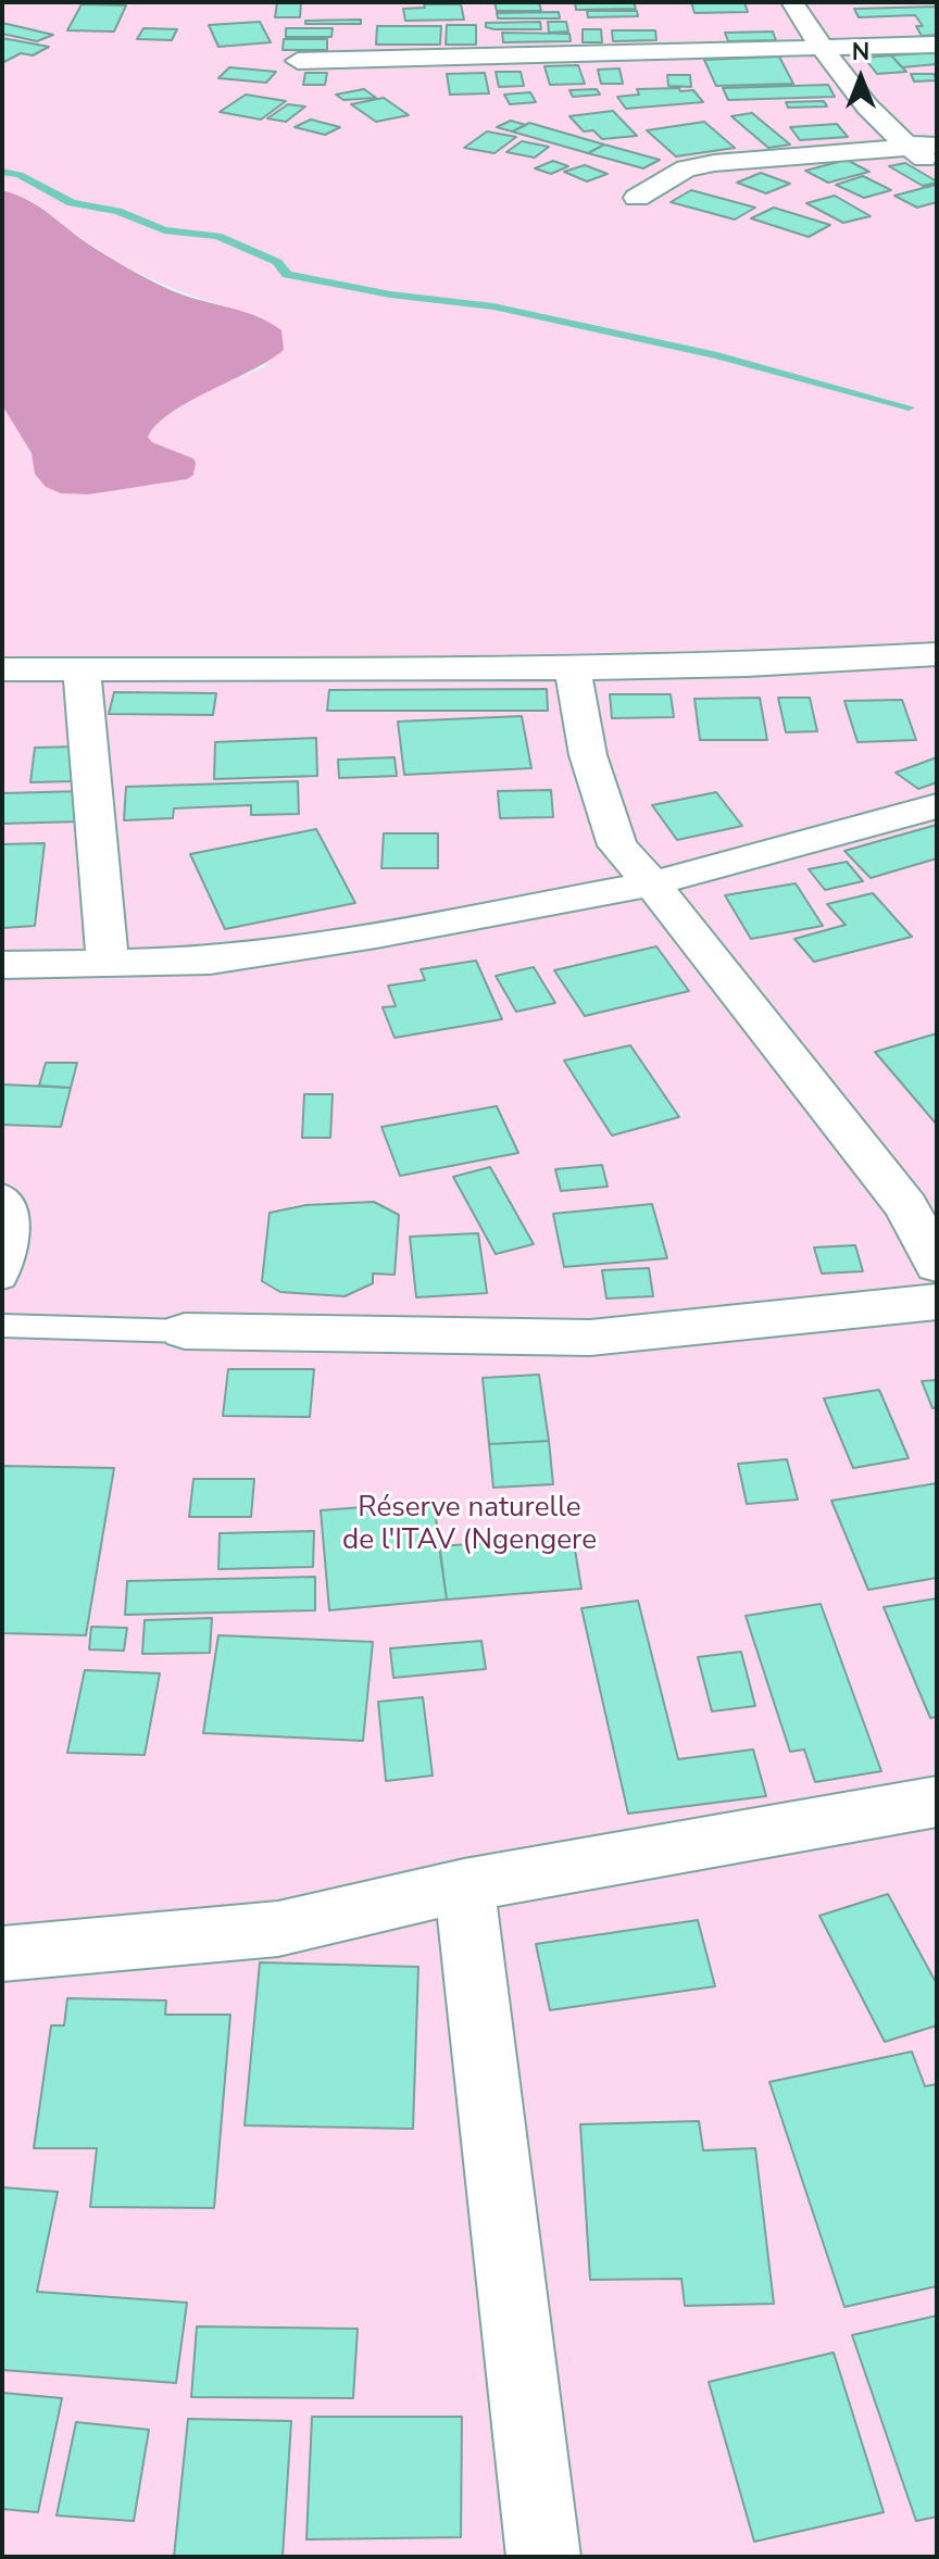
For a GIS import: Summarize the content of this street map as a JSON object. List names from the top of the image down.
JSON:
{
  "parks": ["Réserve naturelle de l'ITAV (Ngengere"],
  "north": "top"
}
